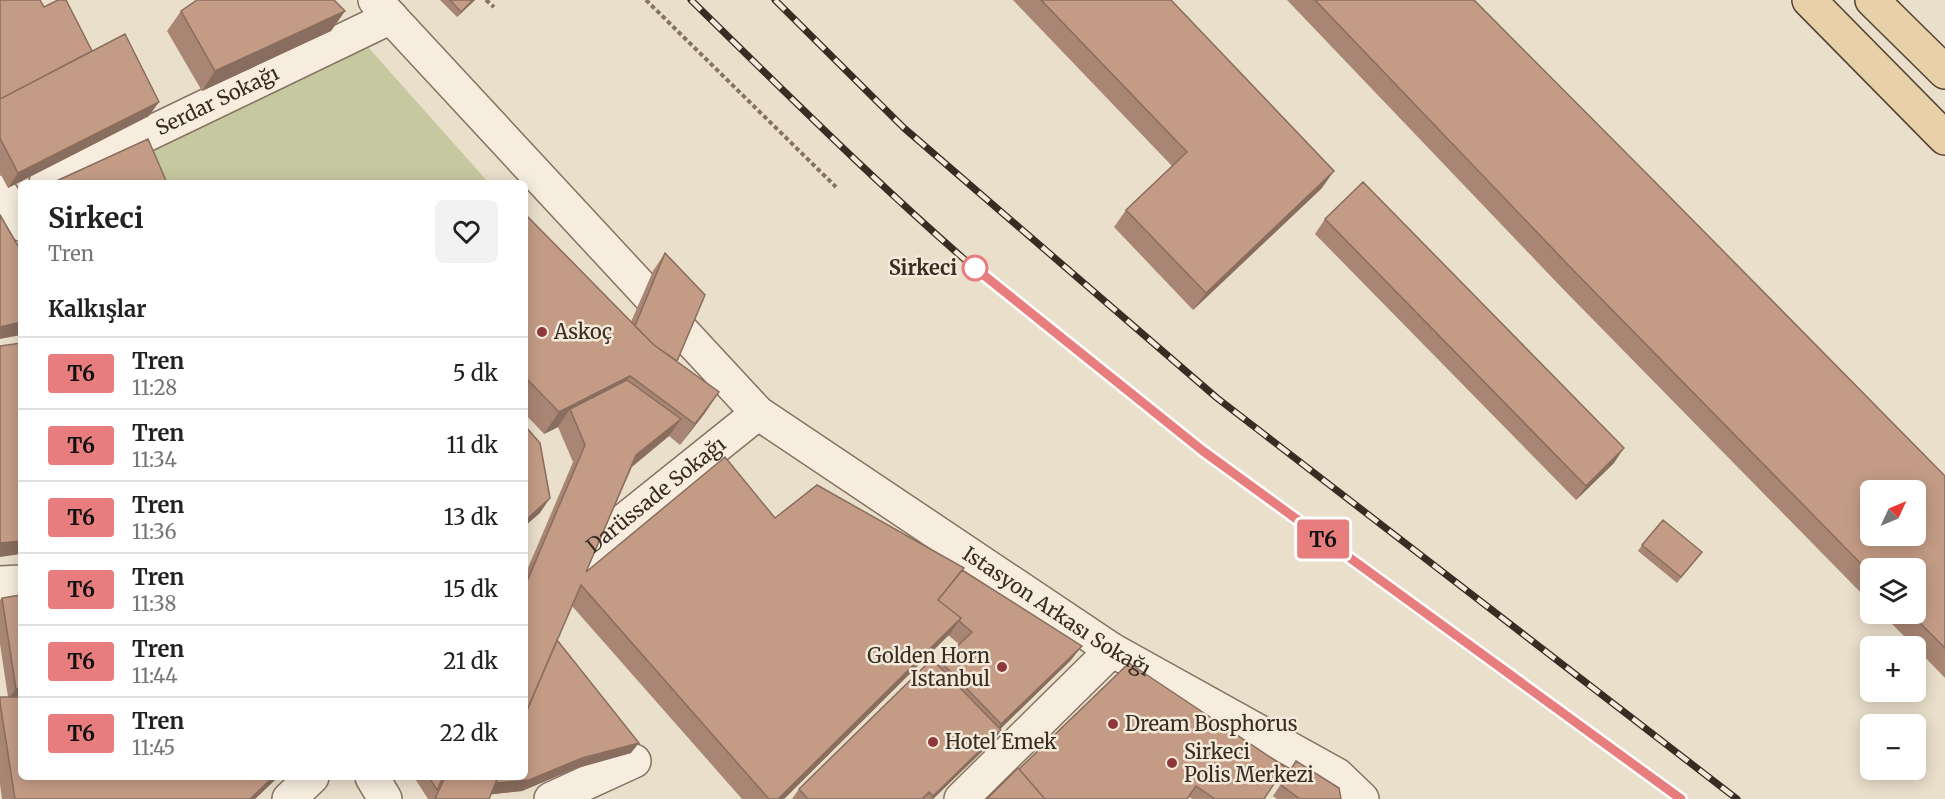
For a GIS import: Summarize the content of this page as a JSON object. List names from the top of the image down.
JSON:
{
  "streets": {
    "street": ["Serdar Sokağı", "Darüssade Sokağı", "Istasyon Arkası Sokağı"]
  },
  "crossings": [
    ["Serdar Sokağı", "Istasyon Arkası Sokağı"],
    ["Darüssade Sokağı", "Istasyon Arkası Sokağı"]
  ],
  "places": [
    "Sirkeci",
    "Askoç",
    "Golden Horn Istanbul",
    "Dream Bosphorus",
    "Hotel Emek",
    "Sirkeci Polis Merkezi"
  ],
  "north": "top right",
  "page": {
    "on_map": "T6",
    "heading": [
      ["Sirkeci", "Tren"],
      "Kalkışlar"
    ],
    "list": [
      {
        "mark": "T6",
        "name": "Tren",
        "note": "11:28",
        "value": "5 dk"
      },
      {
        "mark": "T6",
        "name": "Tren",
        "note": "11:34",
        "value": "11 dk"
      },
      {
        "mark": "T6",
        "name": "Tren",
        "note": "11:36",
        "value": "13 dk"
      },
      {
        "mark": "T6",
        "name": "Tren",
        "note": "11:38",
        "value": "15 dk"
      },
      {
        "mark": "T6",
        "name": "Tren",
        "note": "11:44",
        "value": "21 dk"
      },
      {
        "mark": "T6",
        "name": "Tren",
        "note": "11:45",
        "value": "22 dk"
      }
    ],
    "map_buttons": ["+", "−"]
  }
}
